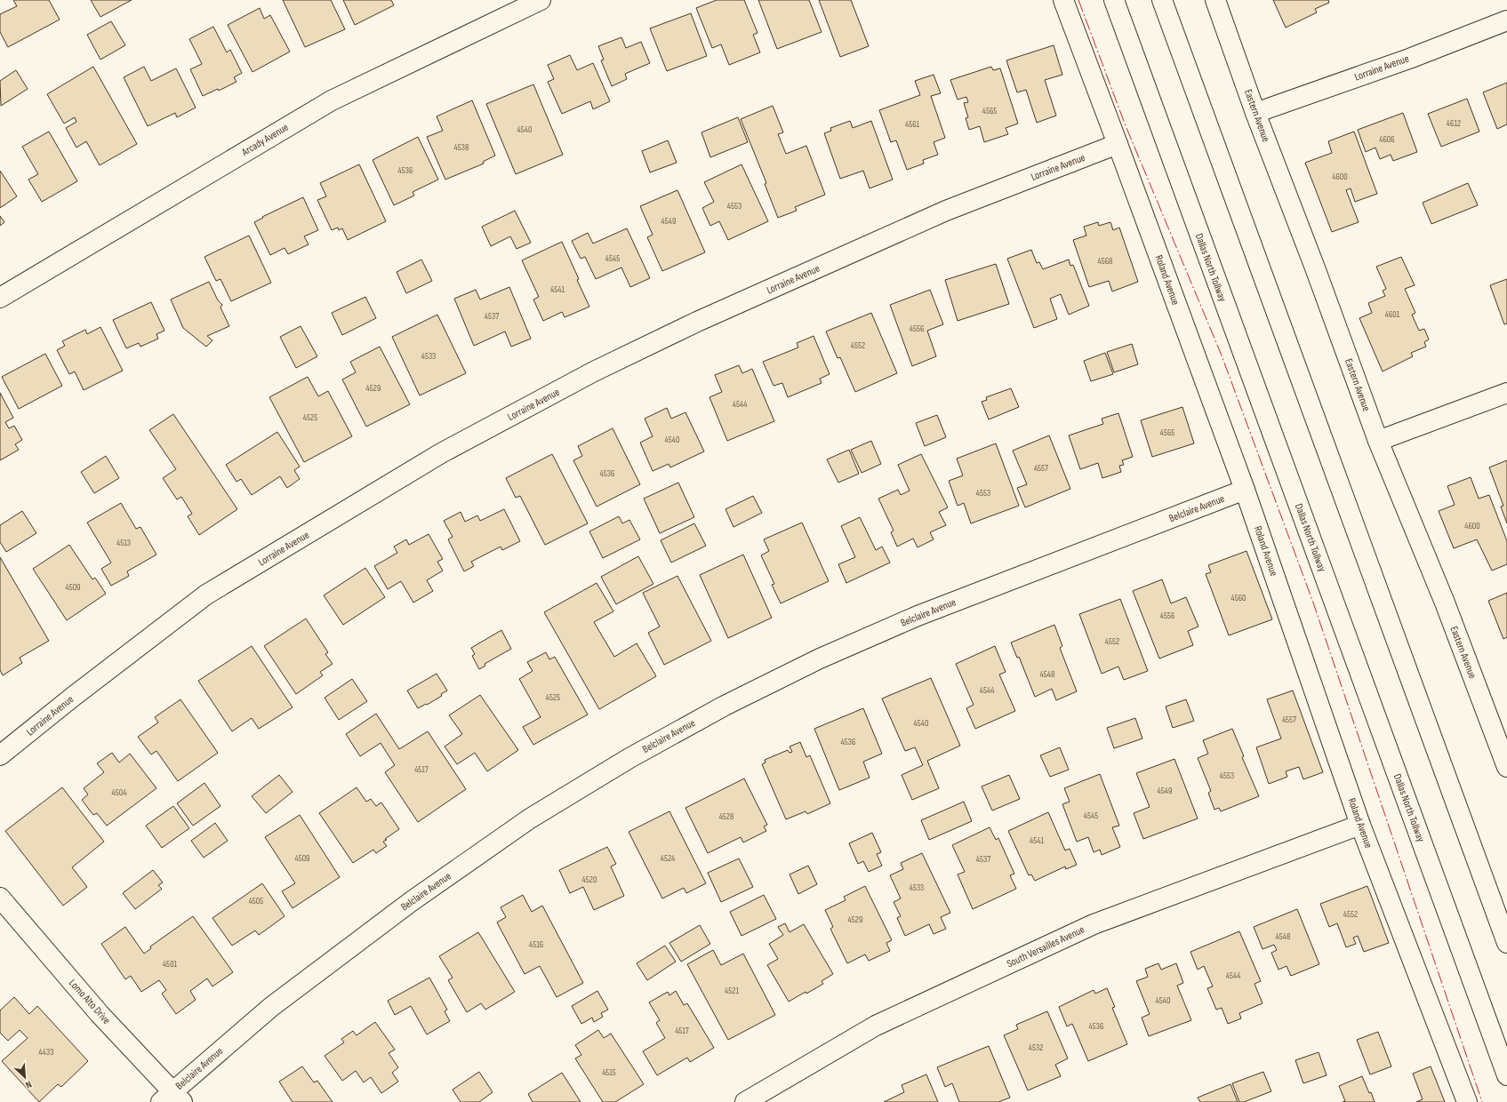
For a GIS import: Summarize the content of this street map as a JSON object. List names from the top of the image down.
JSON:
{
  "streets": {
    "main road": [
      "Lorraine Avenue",
      "Eastern Avenue",
      "Arcady Avenue",
      "Dallas North Tollway",
      "Roland Avenue",
      "Belclaire Avenue",
      "South Versailles Avenue",
      "Lomo Alto Drive"
    ]
  },
  "crossings": [
    ["Lorraine Avenue", "Eastern Avenue"],
    ["Lorraine Avenue", "Roland Avenue"],
    ["Roland Avenue", "Belclaire Avenue"],
    ["Roland Avenue", "South Versailles Avenue"],
    ["Belclaire Avenue", "Lomo Alto Drive"]
  ],
  "house_numbers": [
    "4565",
    "4612",
    "4561",
    "4540",
    "4606",
    "4538",
    "4536",
    "4600",
    "4553",
    "4549",
    "4545",
    "4568",
    "4541",
    "4601",
    "4537",
    "4556",
    "4552",
    "4533",
    "4529",
    "4544",
    "4525",
    "4565",
    "4540",
    "4557",
    "4536",
    "4553",
    "4600",
    "4513",
    "4509",
    "4560",
    "4556",
    "4552",
    "4548",
    "4544",
    "4525",
    "4557",
    "4540",
    "4536",
    "4517",
    "4553",
    "4549",
    "4504",
    "4545",
    "4528",
    "4541",
    "4509",
    "4524",
    "4537",
    "4520",
    "4533",
    "4505",
    "4552",
    "4529",
    "4548",
    "4516",
    "4501",
    "4544",
    "4521",
    "4540",
    "4536",
    "4517",
    "4532",
    "4433",
    "4515"
  ],
  "north": "bottom right"
}
